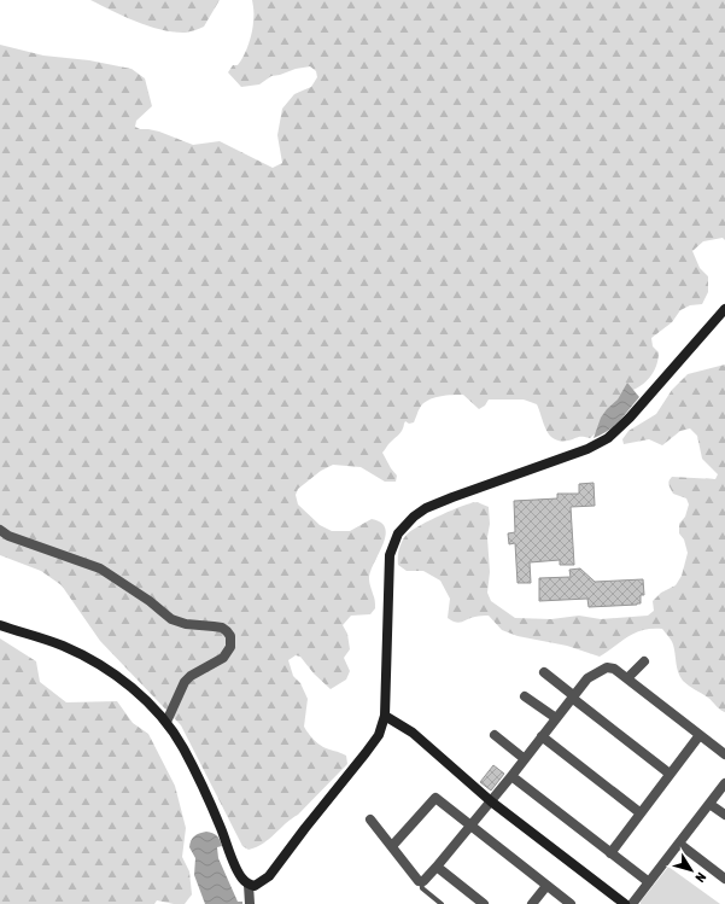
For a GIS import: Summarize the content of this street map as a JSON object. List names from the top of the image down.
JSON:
{
  "north": "bottom right"
}
